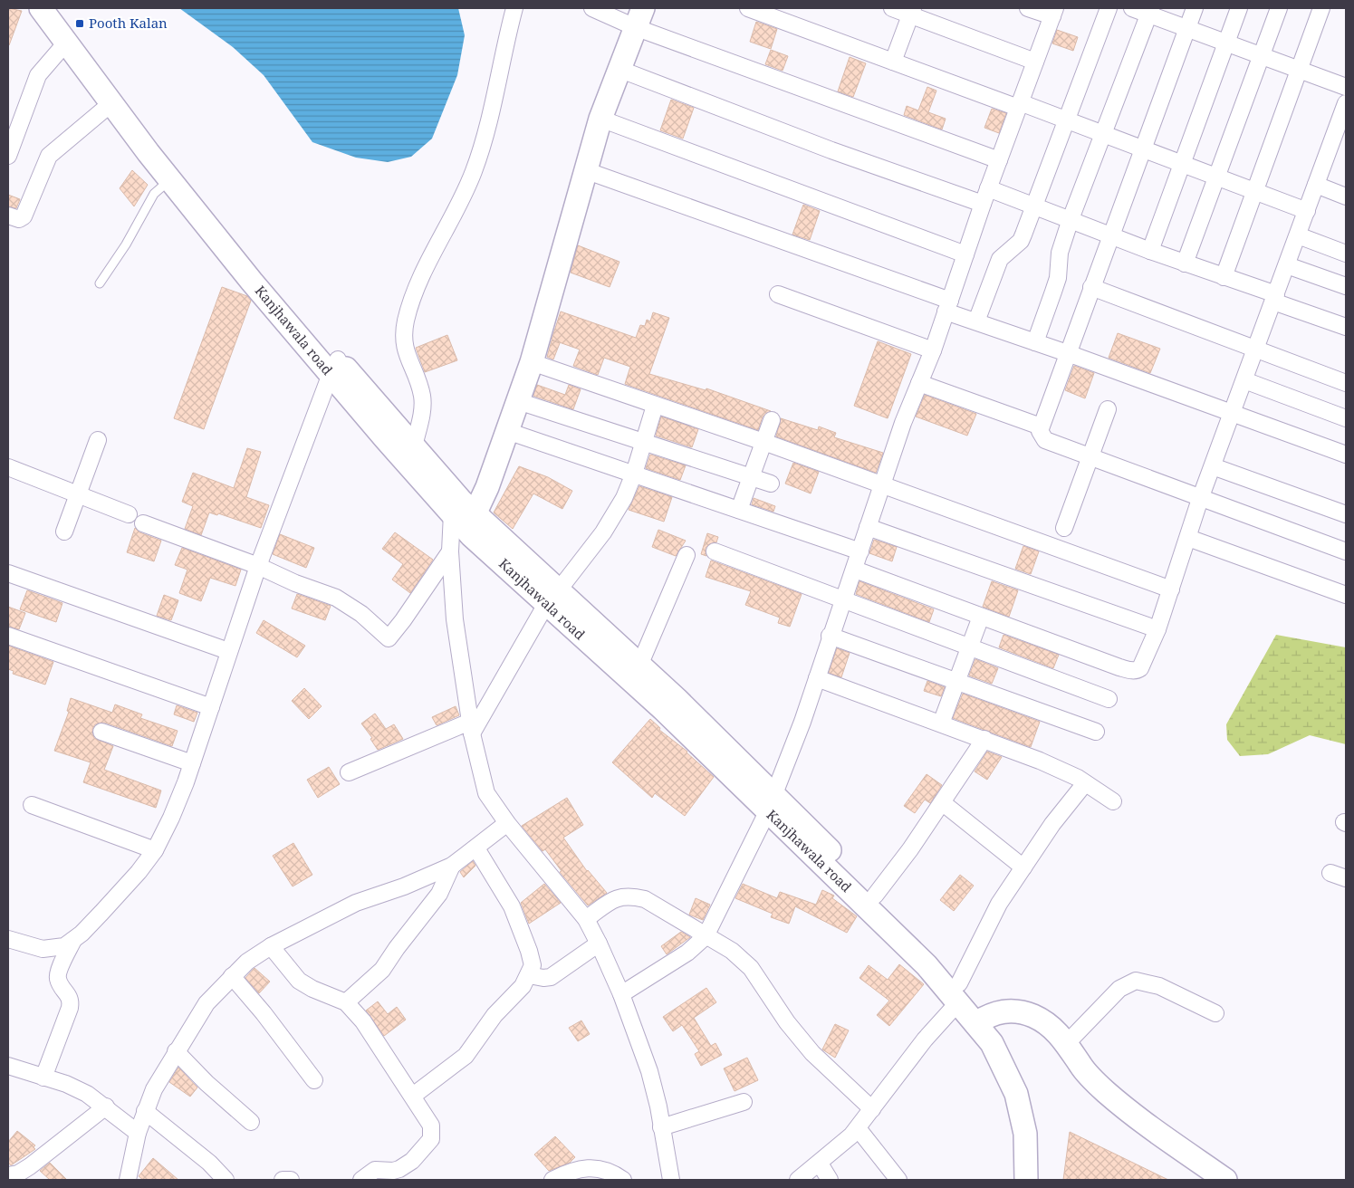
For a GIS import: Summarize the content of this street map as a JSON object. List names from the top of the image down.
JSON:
{
  "streets": {
    "main road": ["Kanjhawala road"]
  },
  "places": {
    "transit": ["Pooth Kalan"]
  }
}
